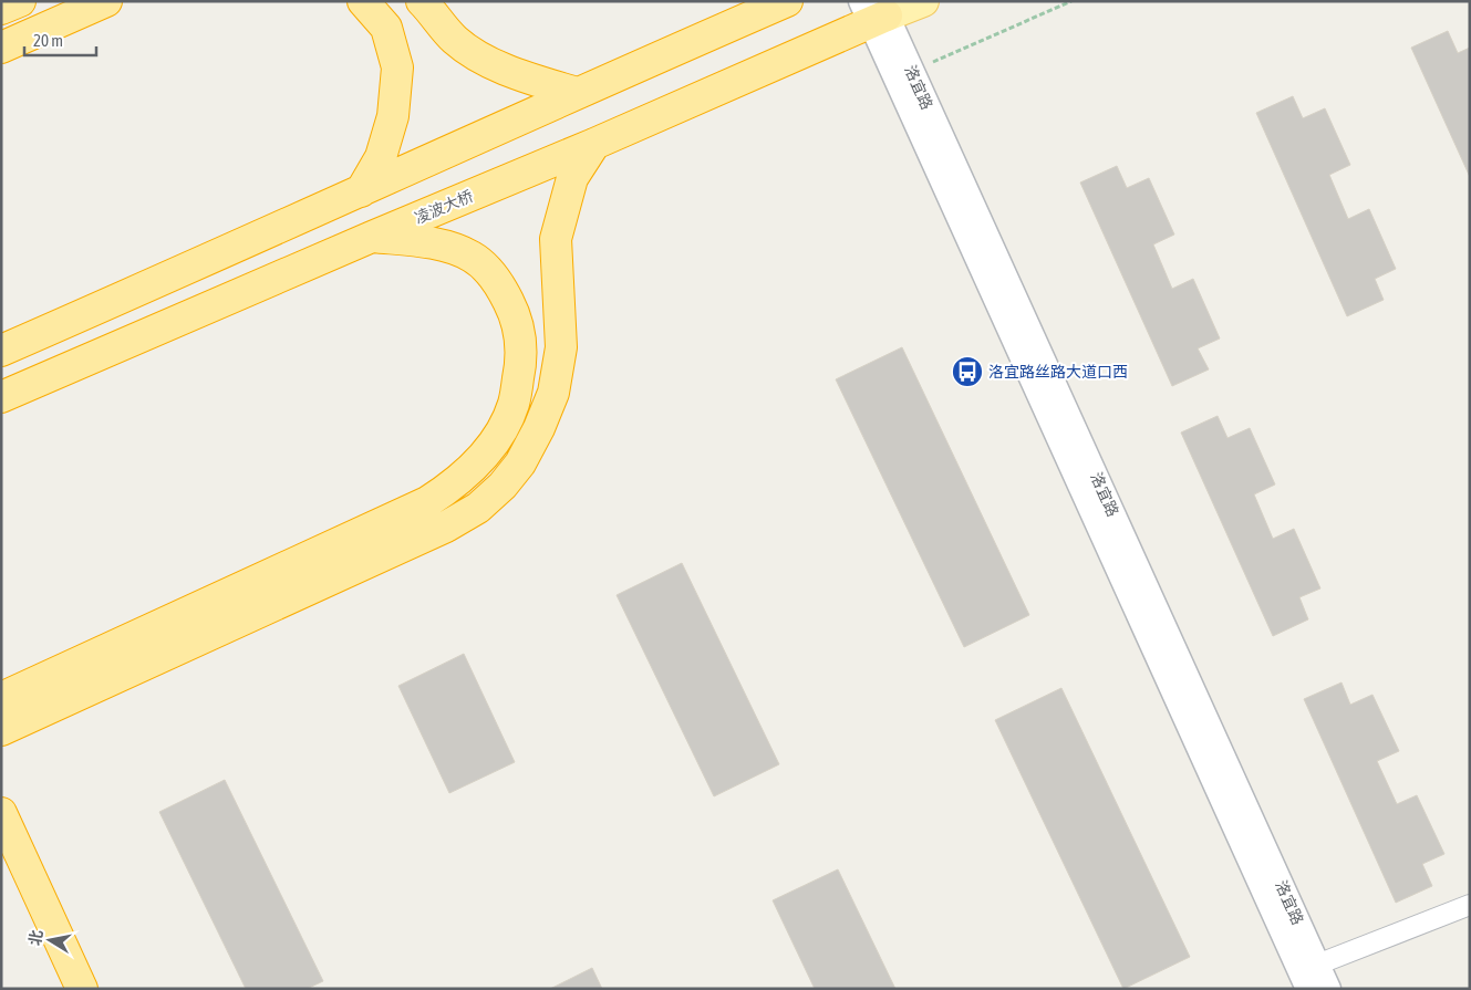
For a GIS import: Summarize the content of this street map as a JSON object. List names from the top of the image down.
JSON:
{
  "streets": {
    "highway": ["凌波大桥"],
    "street": ["洛宜路"]
  },
  "crossings": [
    ["洛宜路", "凌波大桥"]
  ],
  "places": {
    "bus stop": ["洛宜路丝路大道口西"]
  },
  "scale_bar": "20 m",
  "north": "left"
}
